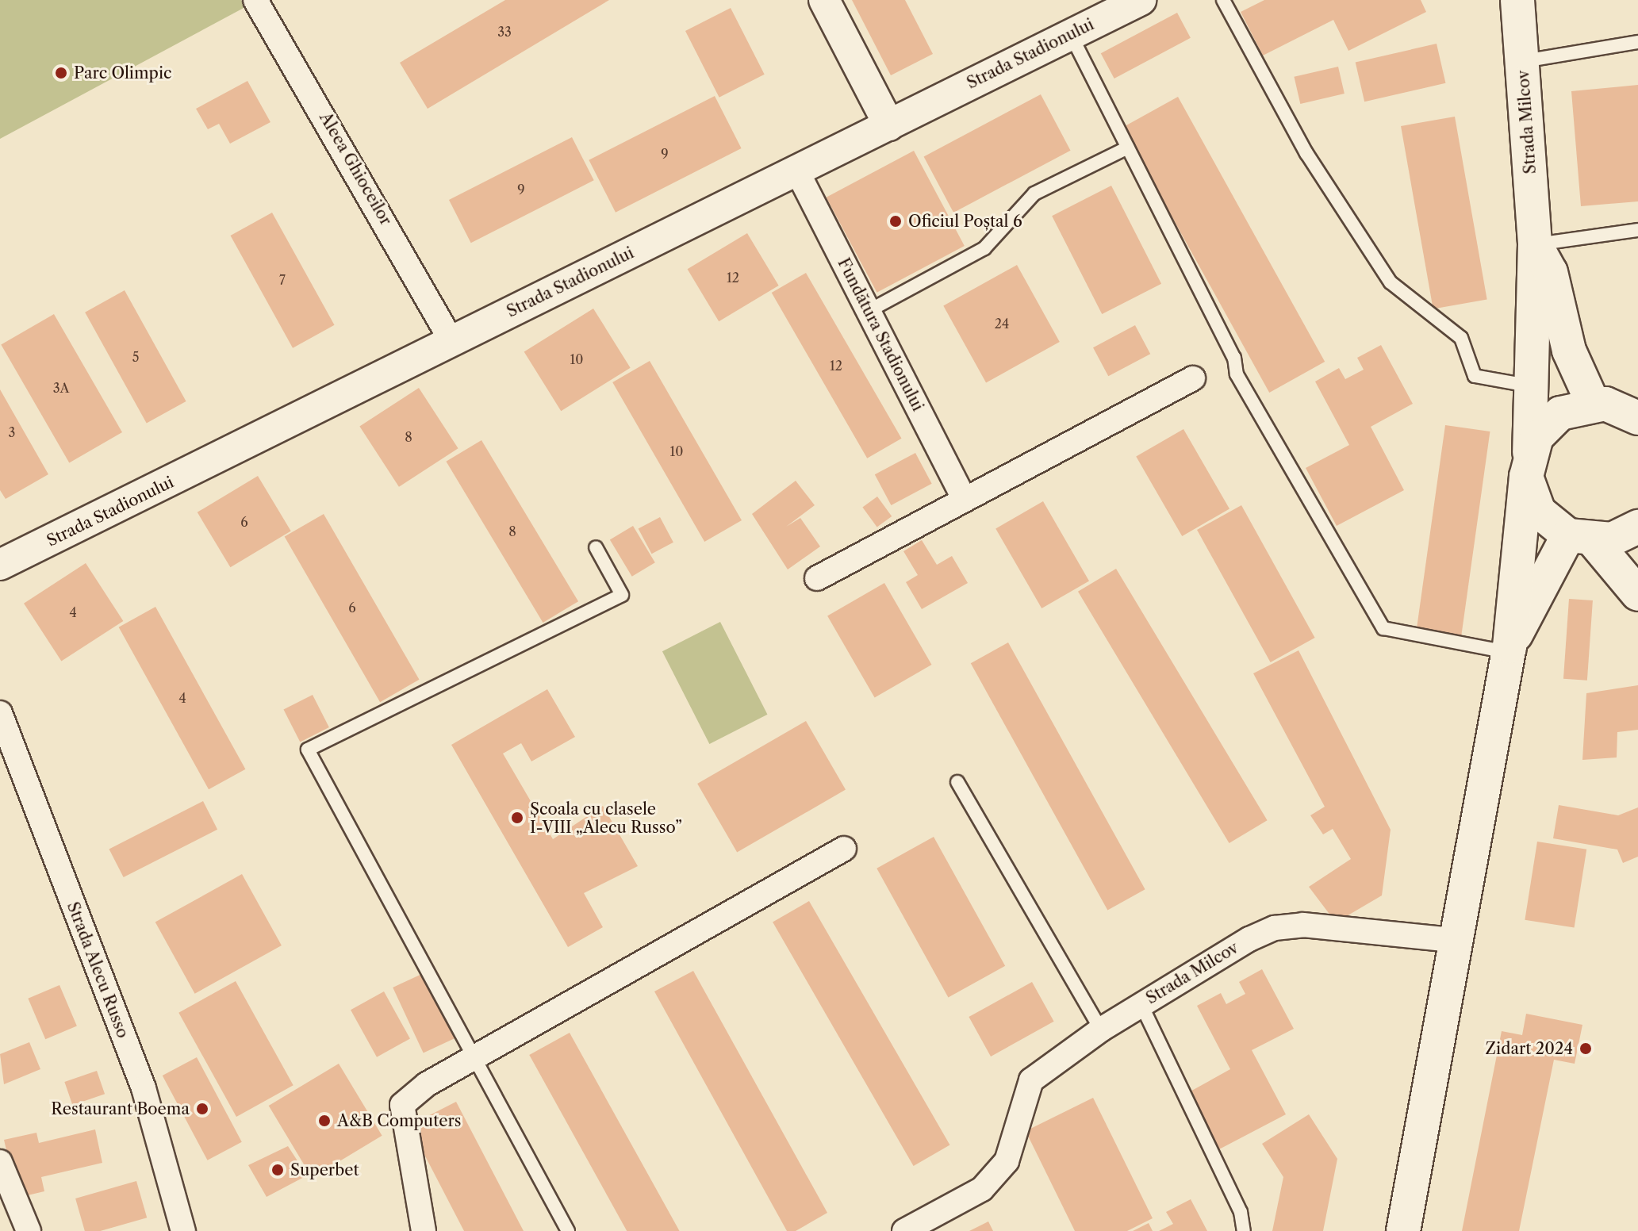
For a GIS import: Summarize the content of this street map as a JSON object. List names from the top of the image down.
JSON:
{
  "streets": {
    "main road": ["Strada Milcov"],
    "street": [
      "Strada Stadionului",
      "Aleea Ghioceilor",
      "Fundătura Stadionului",
      "Strada Alecu Russo"
    ]
  },
  "crossings": [
    ["Strada Stadionului", "Aleea Ghioceilor"],
    ["Strada Stadionului", "Fundătura Stadionului"]
  ],
  "places": [
    "Parc Olimpic",
    "Oficiul Poștal 6",
    "Școala cu clasele I-VIII „Alecu Russo”",
    "Zidart 2024",
    "Restaurant Boema",
    "A&B Computers",
    "Superbet"
  ],
  "house_numbers": [
    "33",
    "9",
    "9",
    "12",
    "7",
    "24",
    "5",
    "10",
    "12",
    "3A",
    "3",
    "8",
    "10",
    "6",
    "8",
    "6",
    "4",
    "4"
  ]
}
